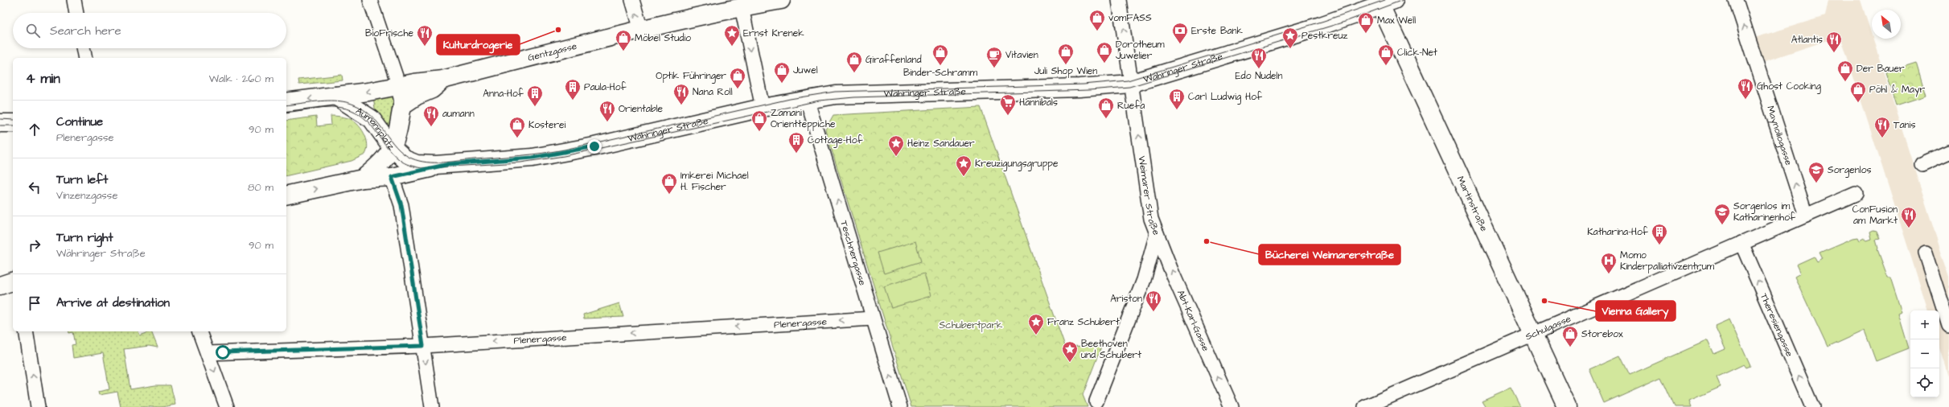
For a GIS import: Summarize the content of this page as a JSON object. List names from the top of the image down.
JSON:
{
  "streets": {
    "main road": [
      "Gentzgasse",
      "Währinger Straße",
      "Aumannplatz",
      "Martinstraße"
    ],
    "street": [
      "Maynollogasse",
      "Weimarer Straße",
      "Teschnergasse",
      "Abt-Karl-Gasse",
      "Plenergasse",
      "Theresiengasse",
      "Schulgasse"
    ]
  },
  "crossings": [
    ["Gentzgasse", "Aumannplatz"],
    ["Währinger Straße", "Aumannplatz"],
    ["Währinger Straße", "Weimarer Straße"],
    ["Währinger Straße", "Martinstraße"],
    ["Währinger Straße", "Teschnergasse"],
    ["Maynollogasse", "Schulgasse"],
    ["Weimarer Straße", "Abt-Karl-Gasse"],
    ["Martinstraße", "Schulgasse"],
    ["Teschnergasse", "Plenergasse"],
    ["Theresiengasse", "Schulgasse"]
  ],
  "one_way": [
    "Maynollogasse",
    "Weimarer Straße",
    "Teschnergasse",
    "Abt-Karl-Gasse",
    "Plenergasse",
    "Theresiengasse"
  ],
  "parks": ["Schubertpark"],
  "places": {
    "other": ["Kulturdrogerie", "Bücherei Weimarerstraße", "Vienna Gallery"],
    "shop": [
      "vomFASS",
      "Max Well",
      "Möbel Studio",
      "Dorotheum Juwelier",
      "Juli Shop Wien",
      "Binder-Schramm",
      "Click-Net",
      "Giraffenland",
      "Der Bauer",
      "Juwel",
      "Optik Führinger",
      "Pöhl & Mayr",
      "Ruefa",
      "Zamani Orientteppiche",
      "Kosterei",
      "Imkerei Michael H. Fischer",
      "Storebox"
    ],
    "bank": ["Erste Bank"],
    "restaurant": [
      "BioFrische",
      "Atlantis",
      "Edo Nudeln",
      "Ghost Cooking",
      "Nana Roll",
      "Orientable",
      "aumann",
      "Tanis",
      "ConFusion am Markt",
      "Ariston"
    ],
    "place": [
      "Ernst Krenek",
      "Pestkreuz",
      "Heinz Sandauer",
      "Kreuzigungsgruppe",
      "Franz Schubert",
      "Beethoven und Schubert"
    ],
    "cafe": ["Vitavien"],
    "building": [
      "Paula-Hof",
      "Anna-Hof",
      "Carl Ludwig Hof",
      "Cottage-Hof",
      "Katharina-Hof"
    ],
    "supermarket": ["Hannibals"],
    "school or university": ["Sorgenlos", "Sorgenlos im Katharinenhof"],
    "hospital": ["Momo Kinderpalliativzentrum"]
  },
  "north": "top left",
  "page": {
    "search": "Search here",
    "heading": ["4 min", "Walk · 260 m"],
    "list": [
      ["Continue", "Plenergasse", "90 m"],
      ["Turn left", "Vinzenzgasse", "80 m"],
      ["Turn right", "Währinger Straße", "90 m"],
      "Arrive at destination"
    ],
    "map_buttons": ["+", "−"]
  }
}
